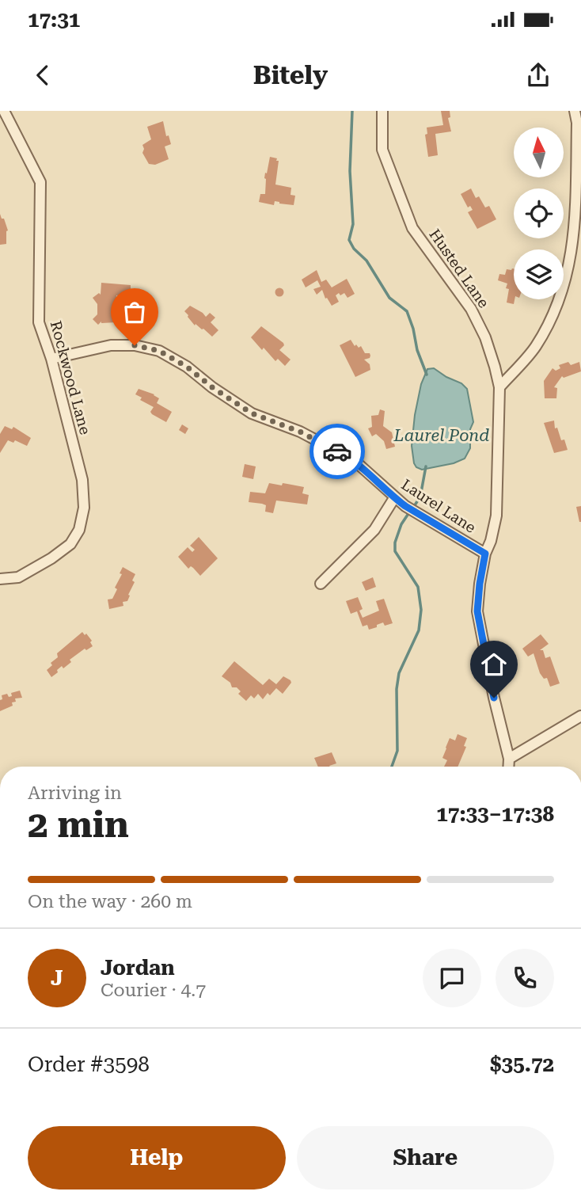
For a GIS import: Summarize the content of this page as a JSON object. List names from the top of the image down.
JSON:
{
  "streets": {
    "street": ["Husted Lane", "Rockwood Lane", "Laurel Lane"]
  },
  "crossings": [
    ["Husted Lane", "Laurel Lane"],
    ["Rockwood Lane", "Laurel Lane"]
  ],
  "water": ["Laurel Pond"],
  "north": "top",
  "page": {
    "status": "17:31",
    "header": "Bitely",
    "heading": ["2 min", "Arriving in", "17:33–17:38"],
    "panel": [
      "Jordan",
      "Courier · 4.7",
      "Order #3598",
      "$35.72"
    ],
    "bar": "On the way · 260 m",
    "round": "J",
    "buttons": ["Help", "Share"]
  }
}
